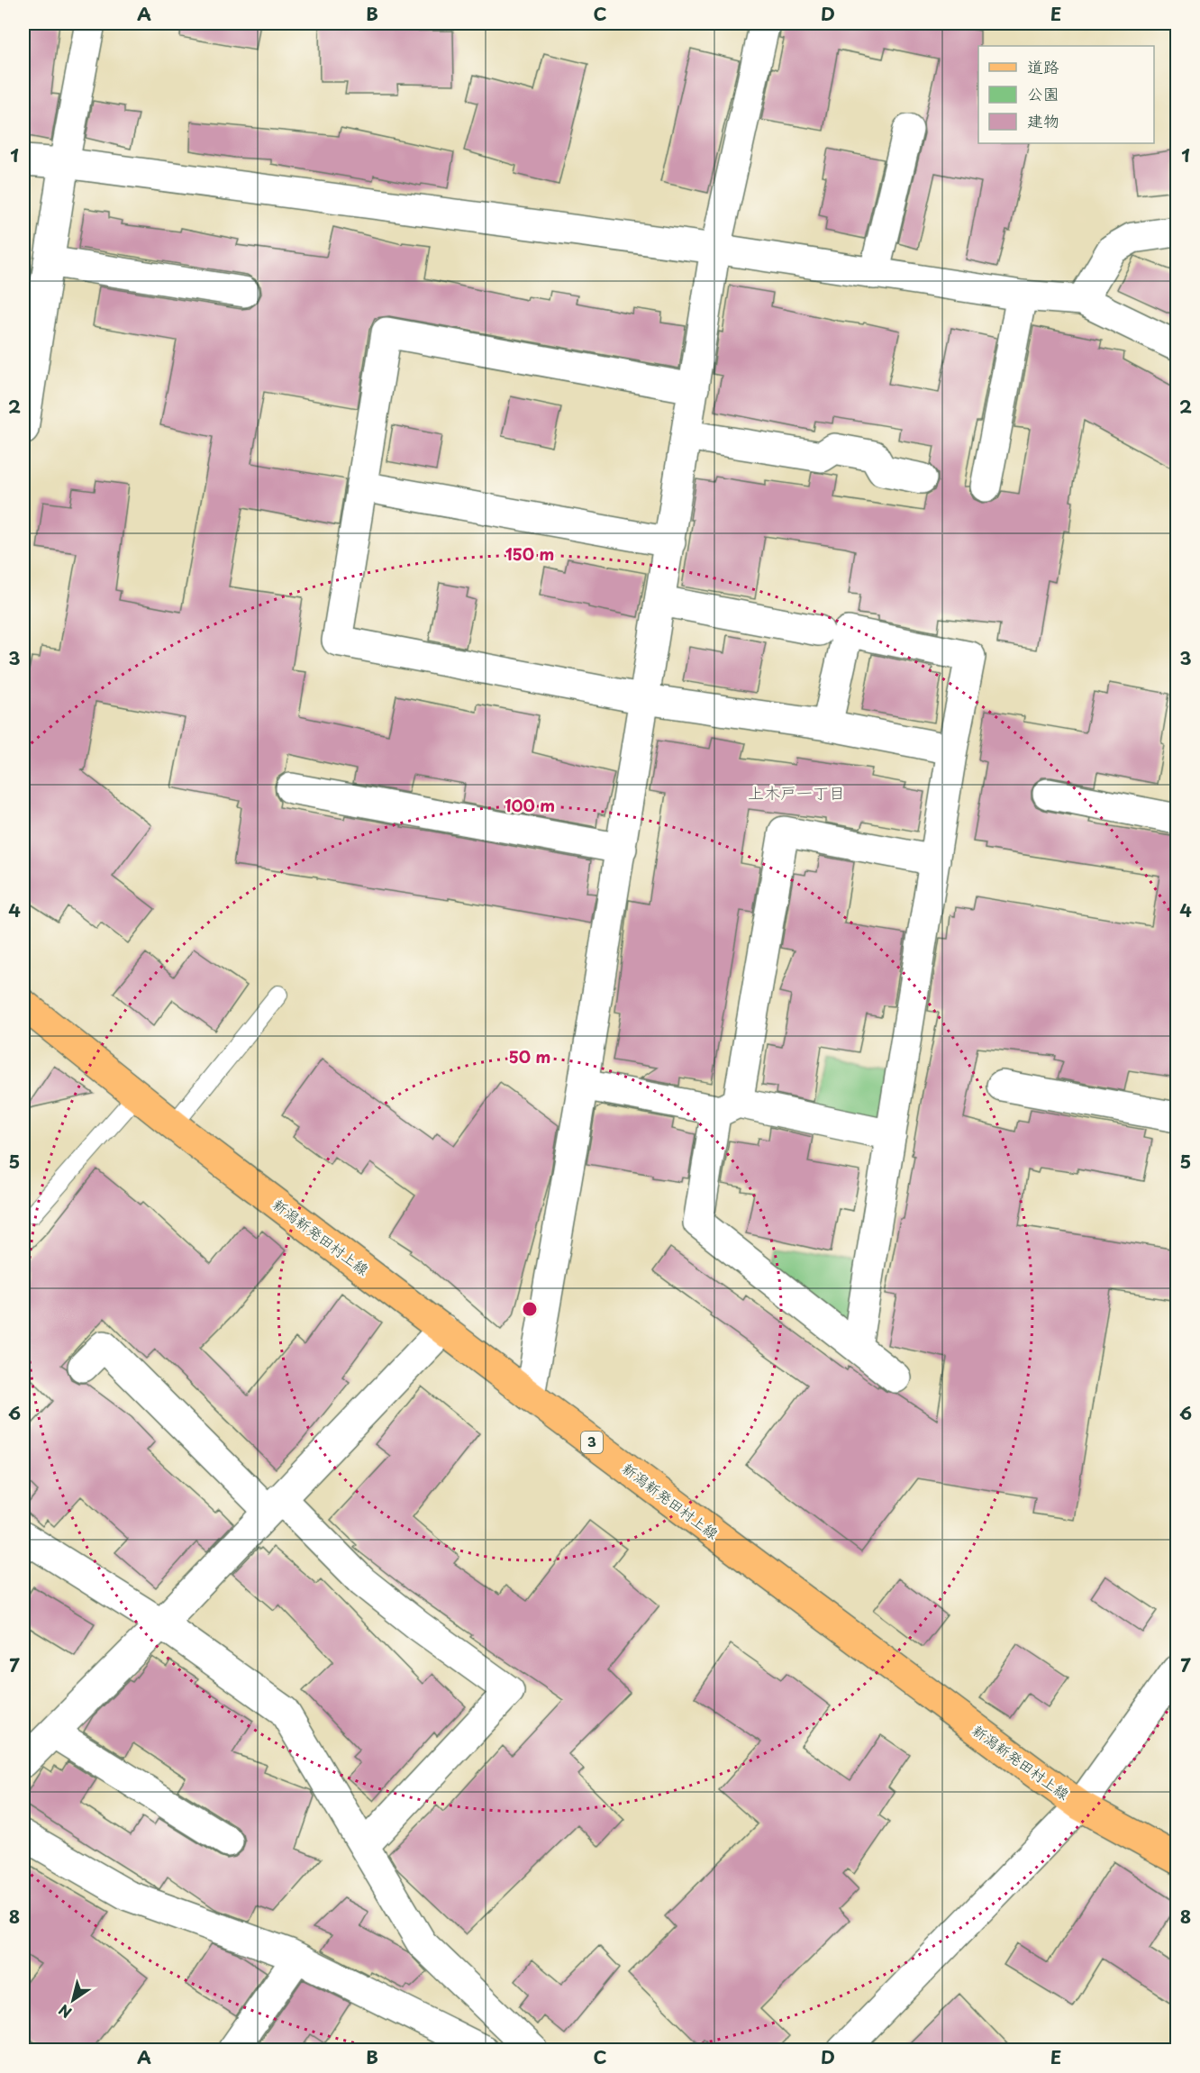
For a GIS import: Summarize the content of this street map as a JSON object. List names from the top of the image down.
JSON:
{
  "streets": {
    "main road": ["新潟新発田村上線", "3"]
  },
  "districts": ["上木戸一丁目"],
  "legend": ["道路", "公園", "建物"],
  "north": "bottom left",
  "grid": {
    "columns": [
      "A",
      "B",
      "C",
      "D",
      "E"
    ],
    "rows": [
      "1",
      "2",
      "3",
      "4",
      "5",
      "6",
      "7",
      "8"
    ]
  },
  "rings": ["150 m", "100 m", "50 m"]
}
